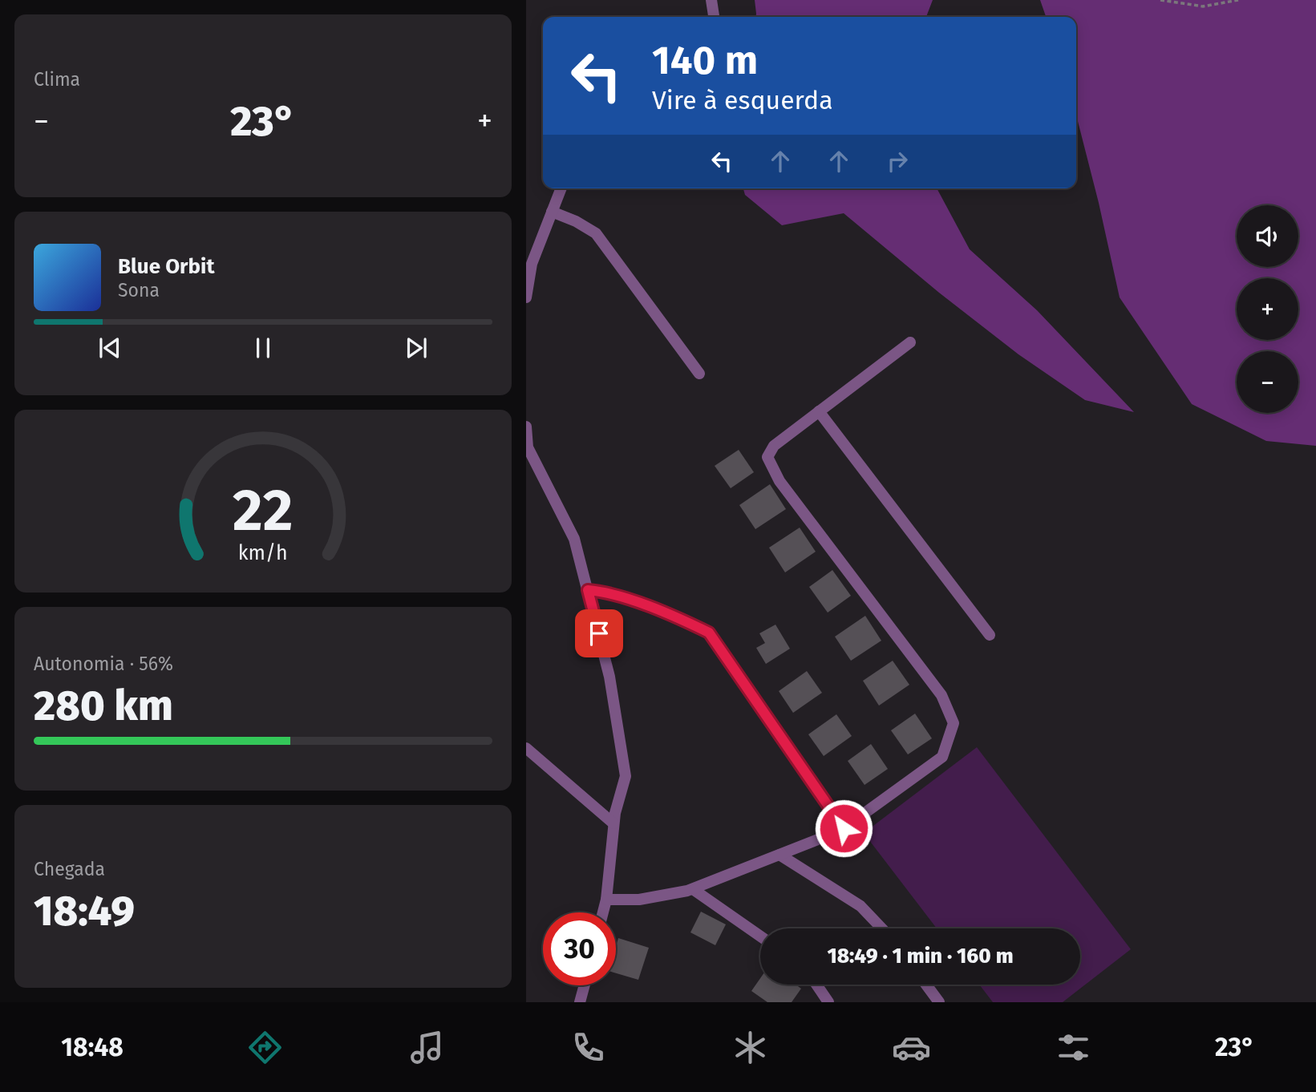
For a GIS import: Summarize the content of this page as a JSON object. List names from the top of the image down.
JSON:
{
  "page": {
    "tile": [
      "Clima",
      ["Autonomia · 56%", "280 km"],
      ["Chegada", "18:49"]
    ],
    "turn": ["140 m", "Vire à esquerda"],
    "heat": ["−", "23°", "+"],
    "map_buttons": ["+", "−"],
    "song": ["Blue Orbit", "Sona"],
    "limit": "30",
    "trip": "18:49 · 1 min · 160 m",
    "tabs": ["18:48", "23°"],
    "gauge": ["22", "km/h"]
  }
}
